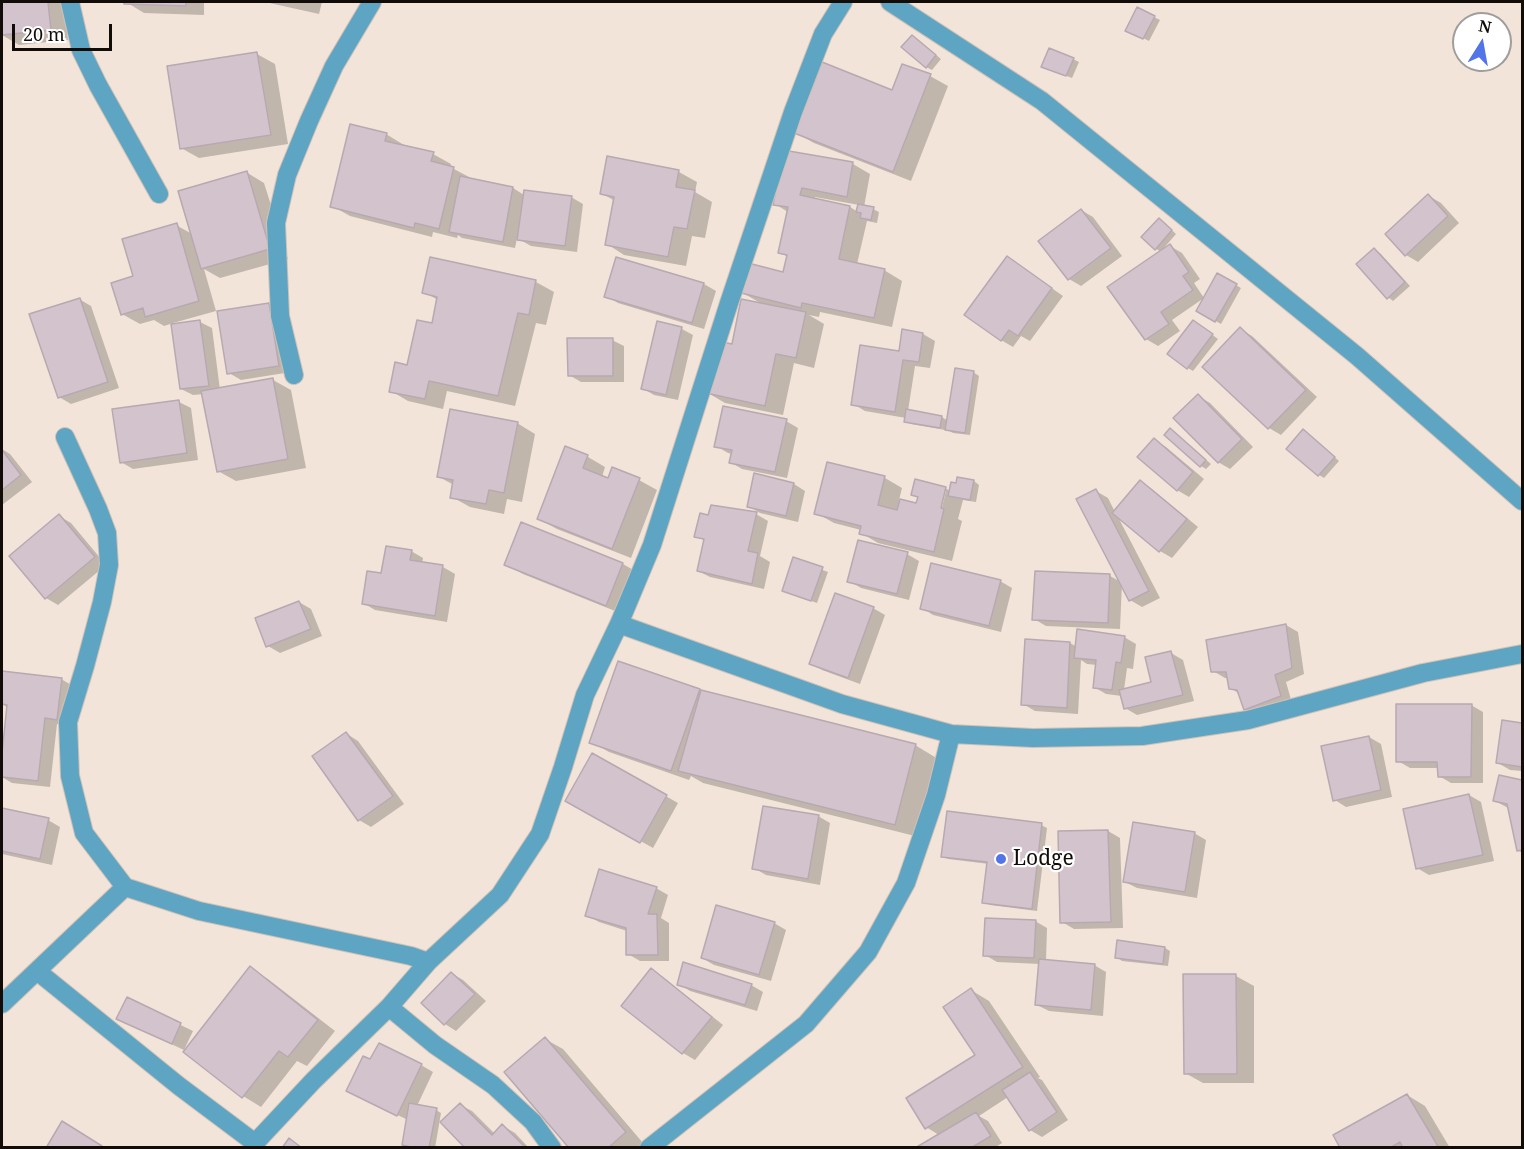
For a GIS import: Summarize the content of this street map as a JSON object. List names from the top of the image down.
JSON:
{
  "places": ["Lodge"],
  "scale_bar": "20 m",
  "north": "top"
}
